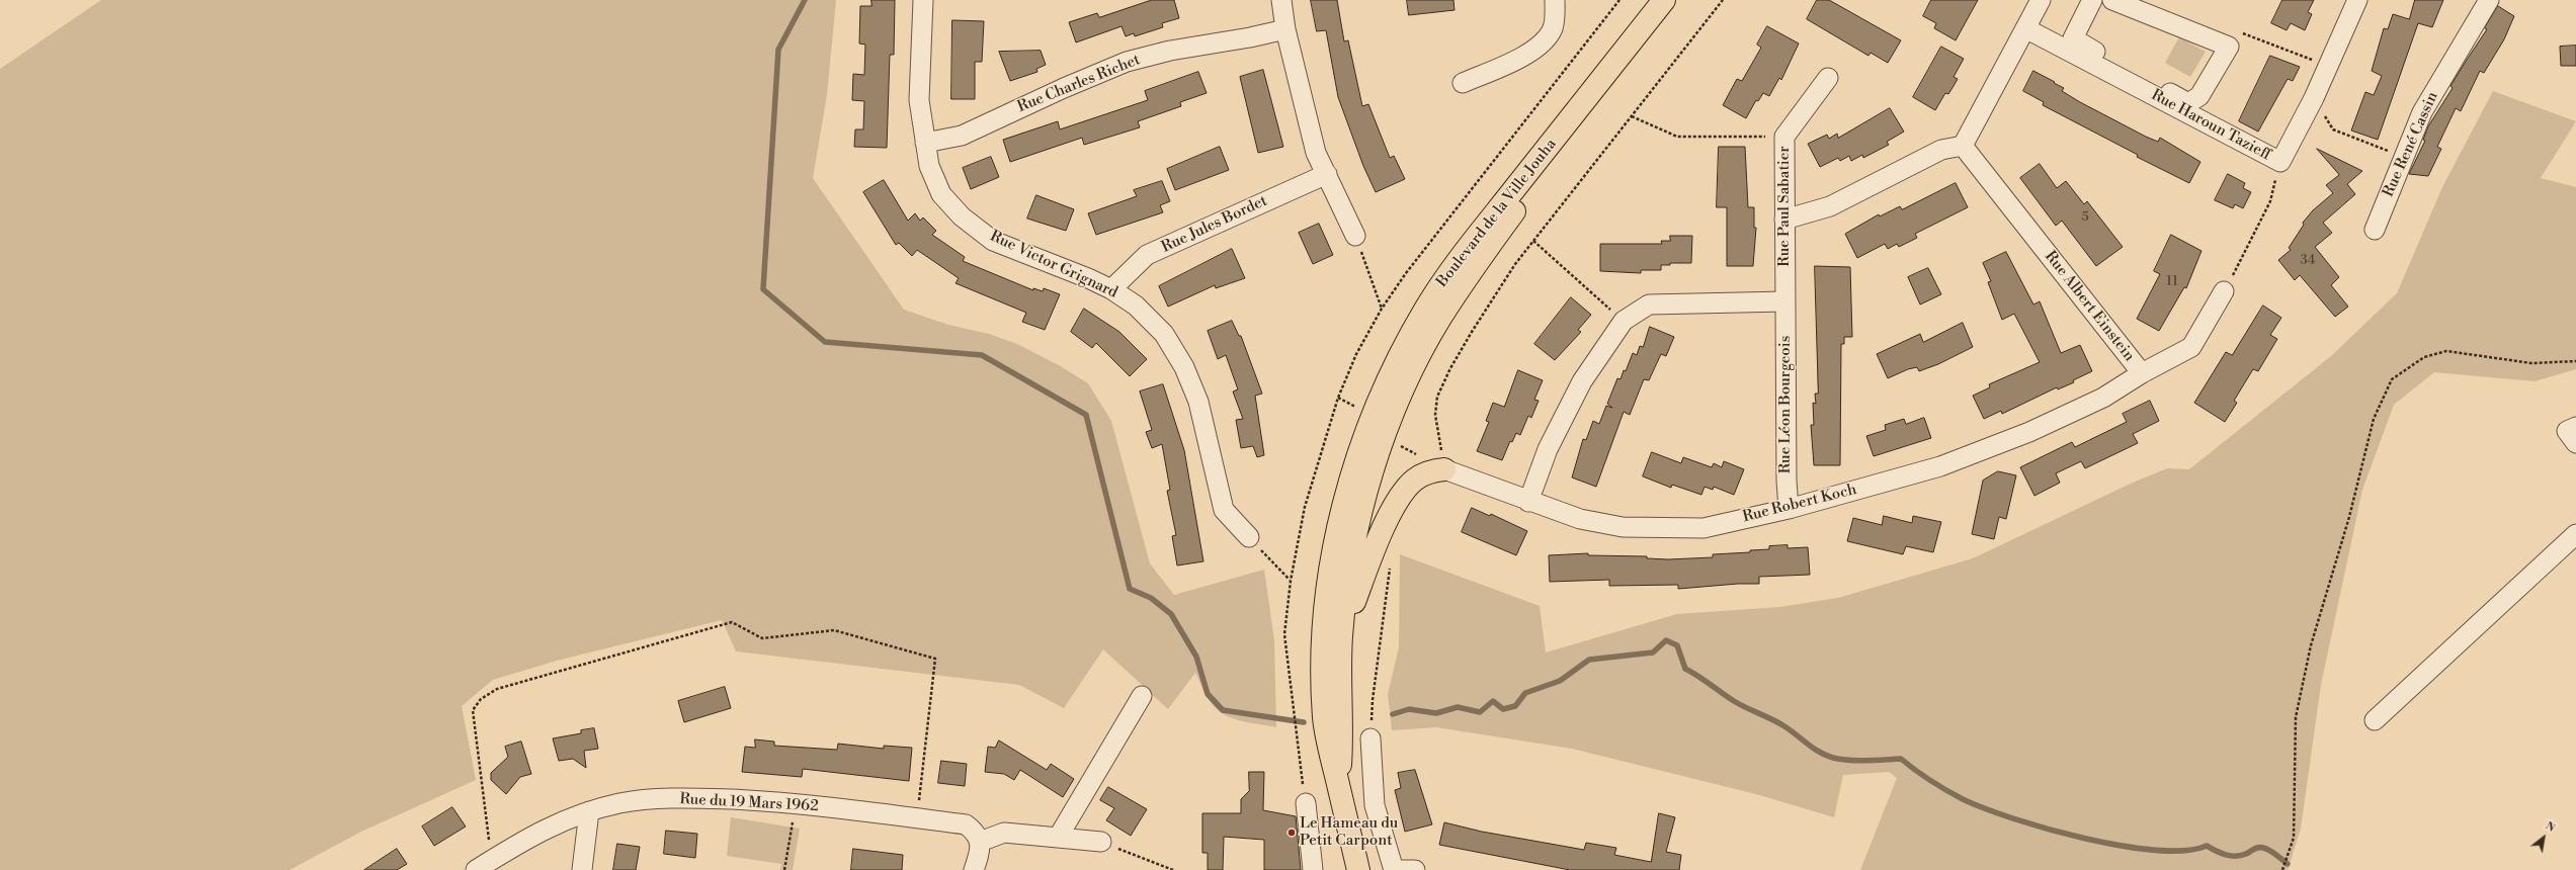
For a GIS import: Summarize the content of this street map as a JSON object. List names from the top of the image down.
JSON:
{
  "streets": {
    "main road": ["Boulevard de la Ville Jouha"],
    "street": [
      "Rue Charles Richet",
      "Rue Haroun Tazieff",
      "Rue René Cassin",
      "Rue Paul Sabatier",
      "Rue Jules Bordet",
      "Rue Victor Grignard",
      "Rue Albert Einstein",
      "Rue Léon Bourgeois",
      "Rue Robert Koch",
      "Rue du 19 Mars 1962"
    ]
  },
  "crossings": [
    ["Rue Charles Richet", "Rue Victor Grignard"],
    ["Rue Paul Sabatier", "Rue Léon Bourgeois"],
    ["Rue Jules Bordet", "Rue Victor Grignard"],
    ["Rue Albert Einstein", "Rue Robert Koch"],
    ["Rue Léon Bourgeois", "Rue Robert Koch"]
  ],
  "places": ["Le Hameau du Petit Carpont"],
  "house_numbers": ["5", "34", "11"],
  "north": "top right"
}
